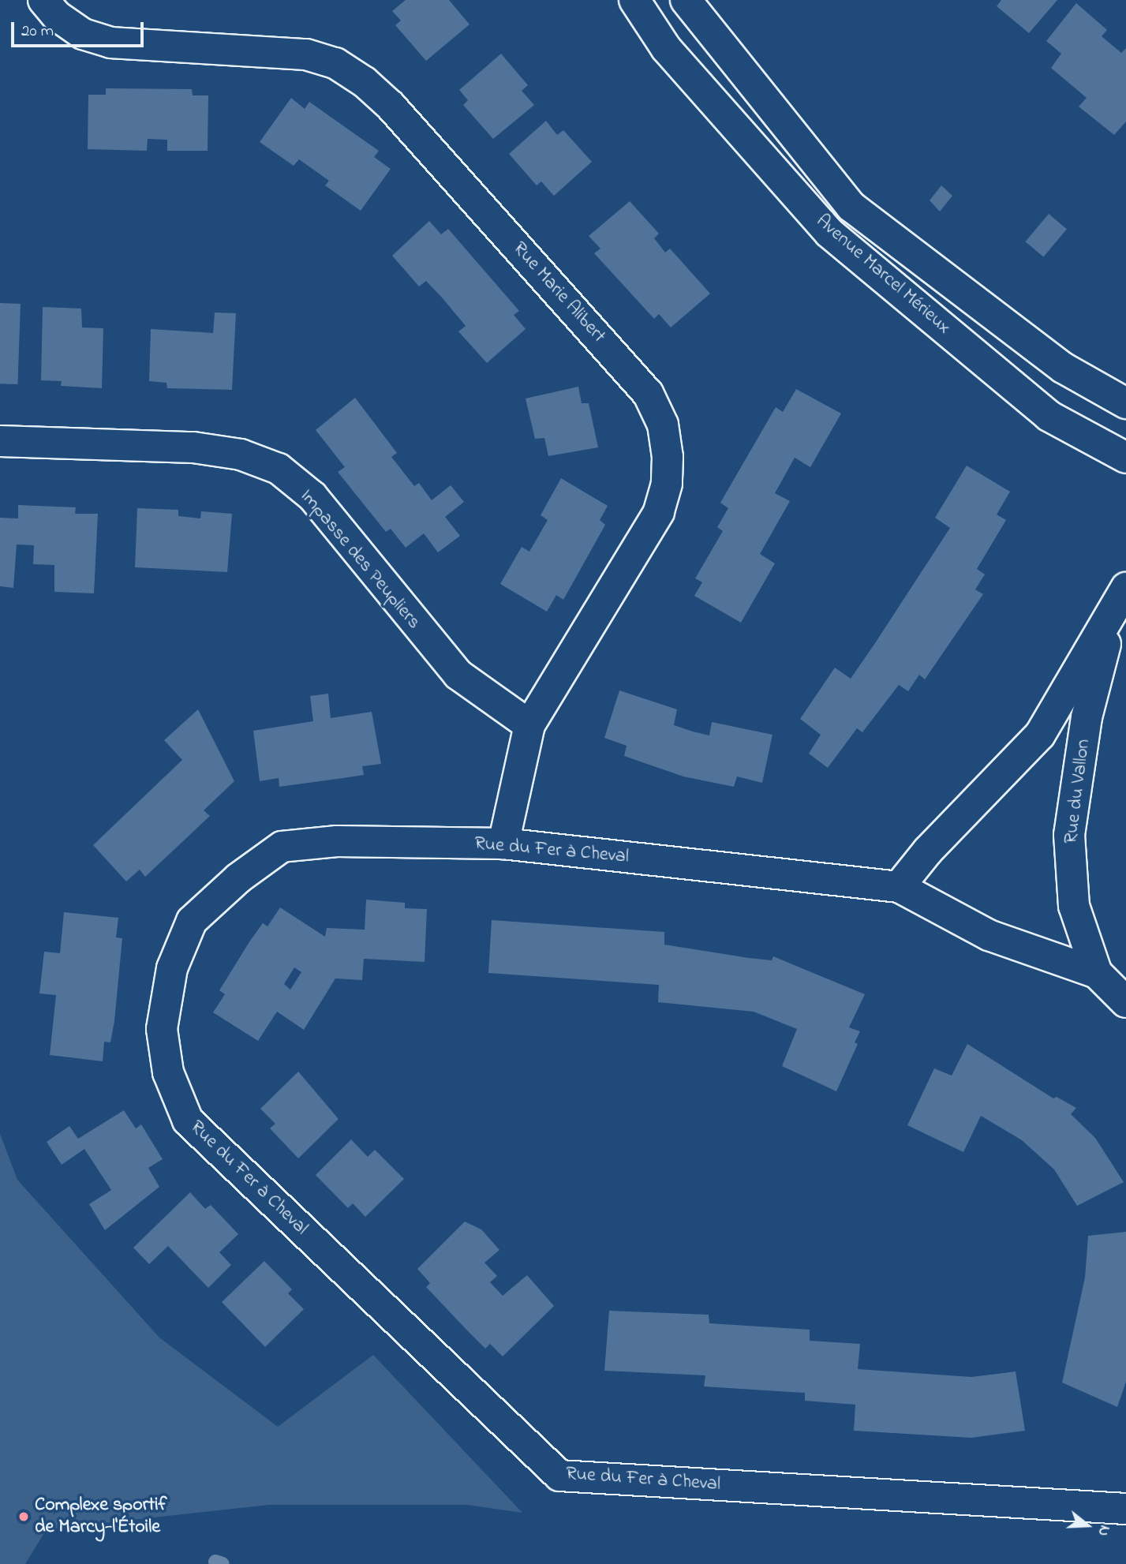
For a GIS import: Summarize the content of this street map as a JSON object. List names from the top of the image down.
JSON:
{
  "streets": {
    "street": [
      "Avenue Marcel Mérieux",
      "Rue Marie Alibert",
      "Impasse des Peupliers",
      "Rue du Vallon",
      "Rue du Fer à Cheval"
    ]
  },
  "crossings": [
    ["Rue Marie Alibert", "Impasse des Peupliers"],
    ["Rue Marie Alibert", "Rue du Fer à Cheval"],
    ["Rue du Vallon", "Rue du Fer à Cheval"]
  ],
  "places": ["Complexe sportif de Marcy-l'Étoile"],
  "scale_bar": "20 m",
  "north": "right"
}
